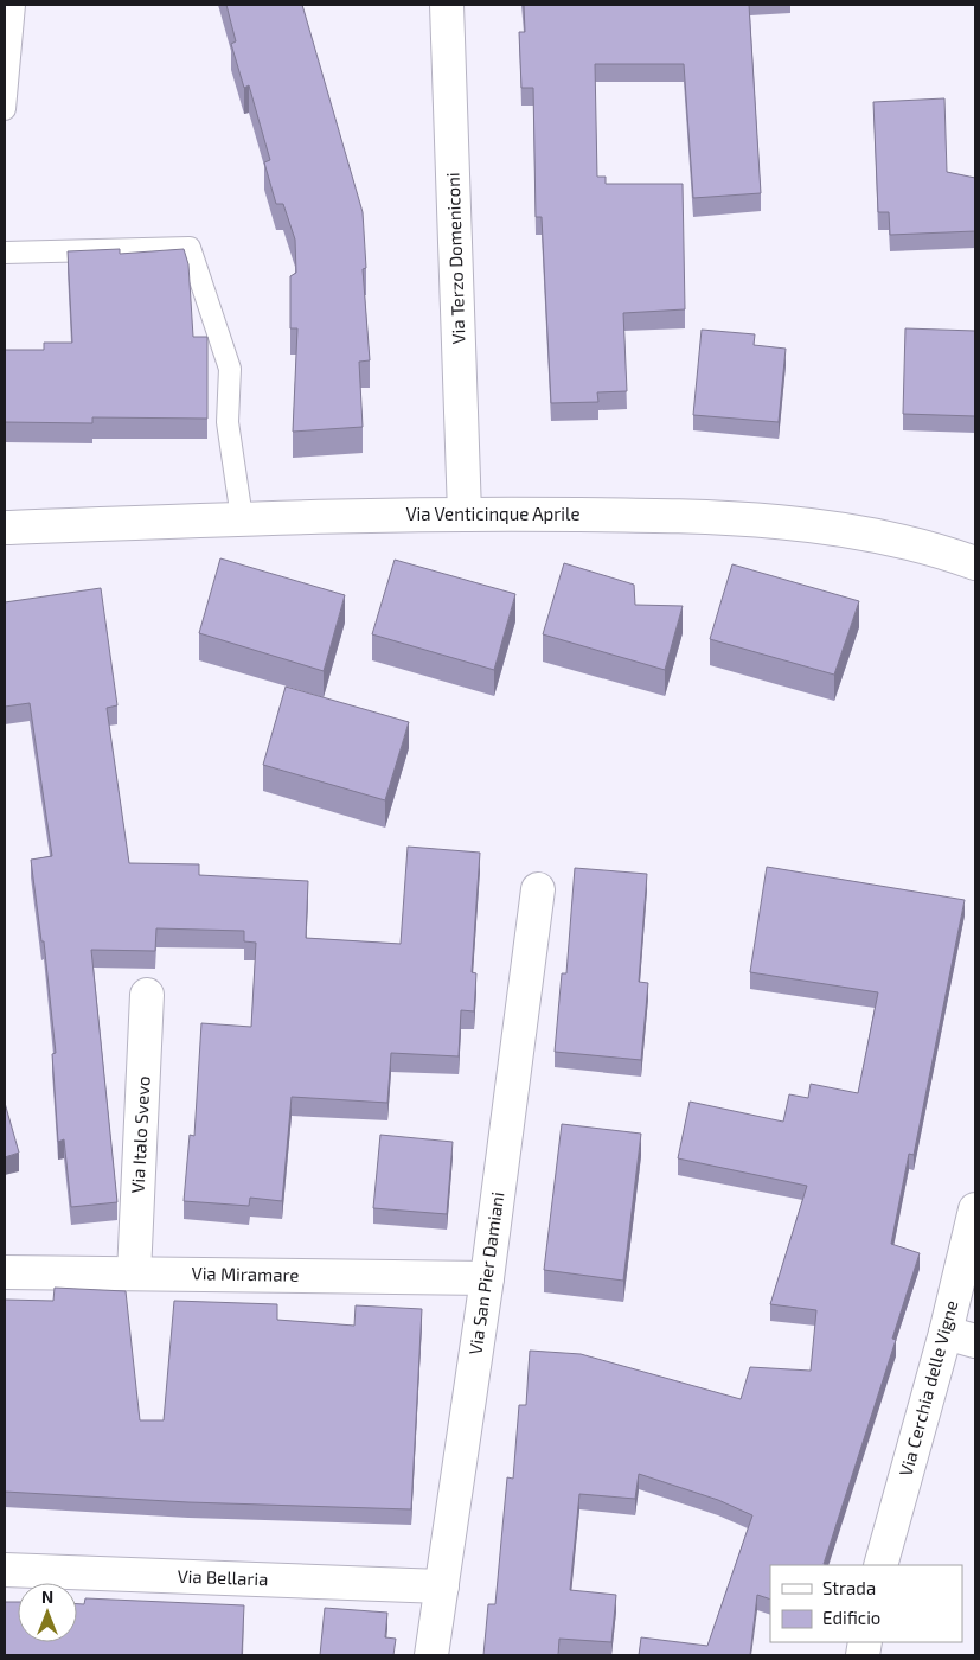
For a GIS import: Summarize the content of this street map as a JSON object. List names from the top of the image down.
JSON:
{
  "streets": {
    "street": [
      "Via Terzo Domeniconi",
      "Via Venticinque Aprile",
      "Via Italo Svevo",
      "Via San Pier Damiani",
      "Via Miramare",
      "Via Cerchia delle Vigne",
      "Via Bellaria"
    ]
  },
  "crossings": [
    ["Via Terzo Domeniconi", "Via Venticinque Aprile"],
    ["Via Italo Svevo", "Via Miramare"],
    ["Via San Pier Damiani", "Via Miramare"],
    ["Via San Pier Damiani", "Via Bellaria"]
  ],
  "legend": ["Strada", "Edificio"],
  "north": "top"
}
